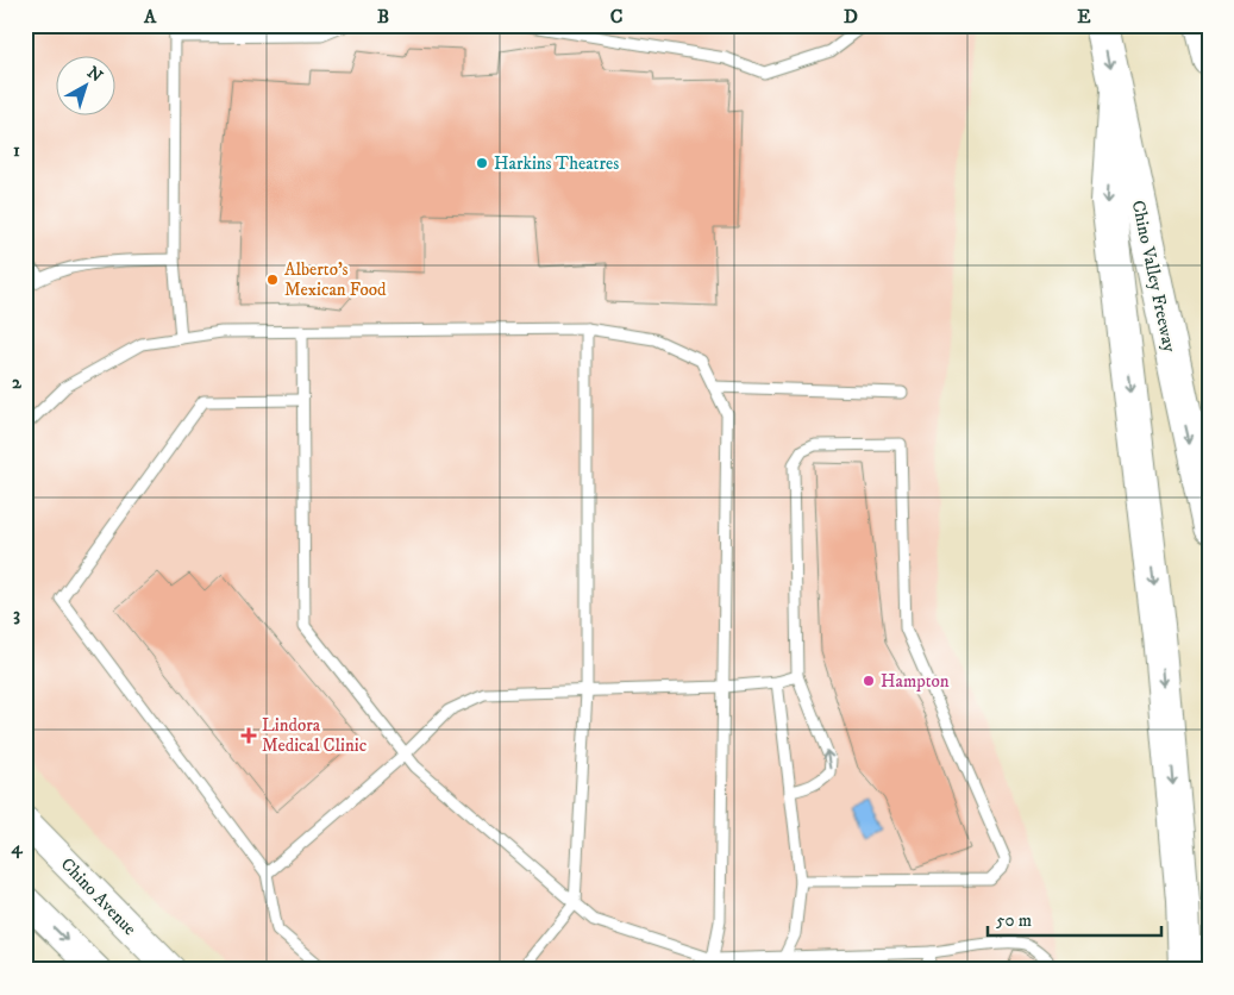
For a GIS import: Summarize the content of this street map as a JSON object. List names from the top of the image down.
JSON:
{
  "streets": {
    "highway": ["Chino Valley Freeway"],
    "main road": ["Chino Avenue"]
  },
  "places": {
    "other": ["Harkins Theatres", "Alberto's Mexican Food", "Hampton"],
    "health": ["Lindora Medical Clinic"]
  },
  "scale_bar": "50 m",
  "north": "top right",
  "grid": {
    "columns": [
      "A",
      "B",
      "C",
      "D",
      "E"
    ],
    "rows": [
      "1",
      "2",
      "3",
      "4"
    ]
  }
}
